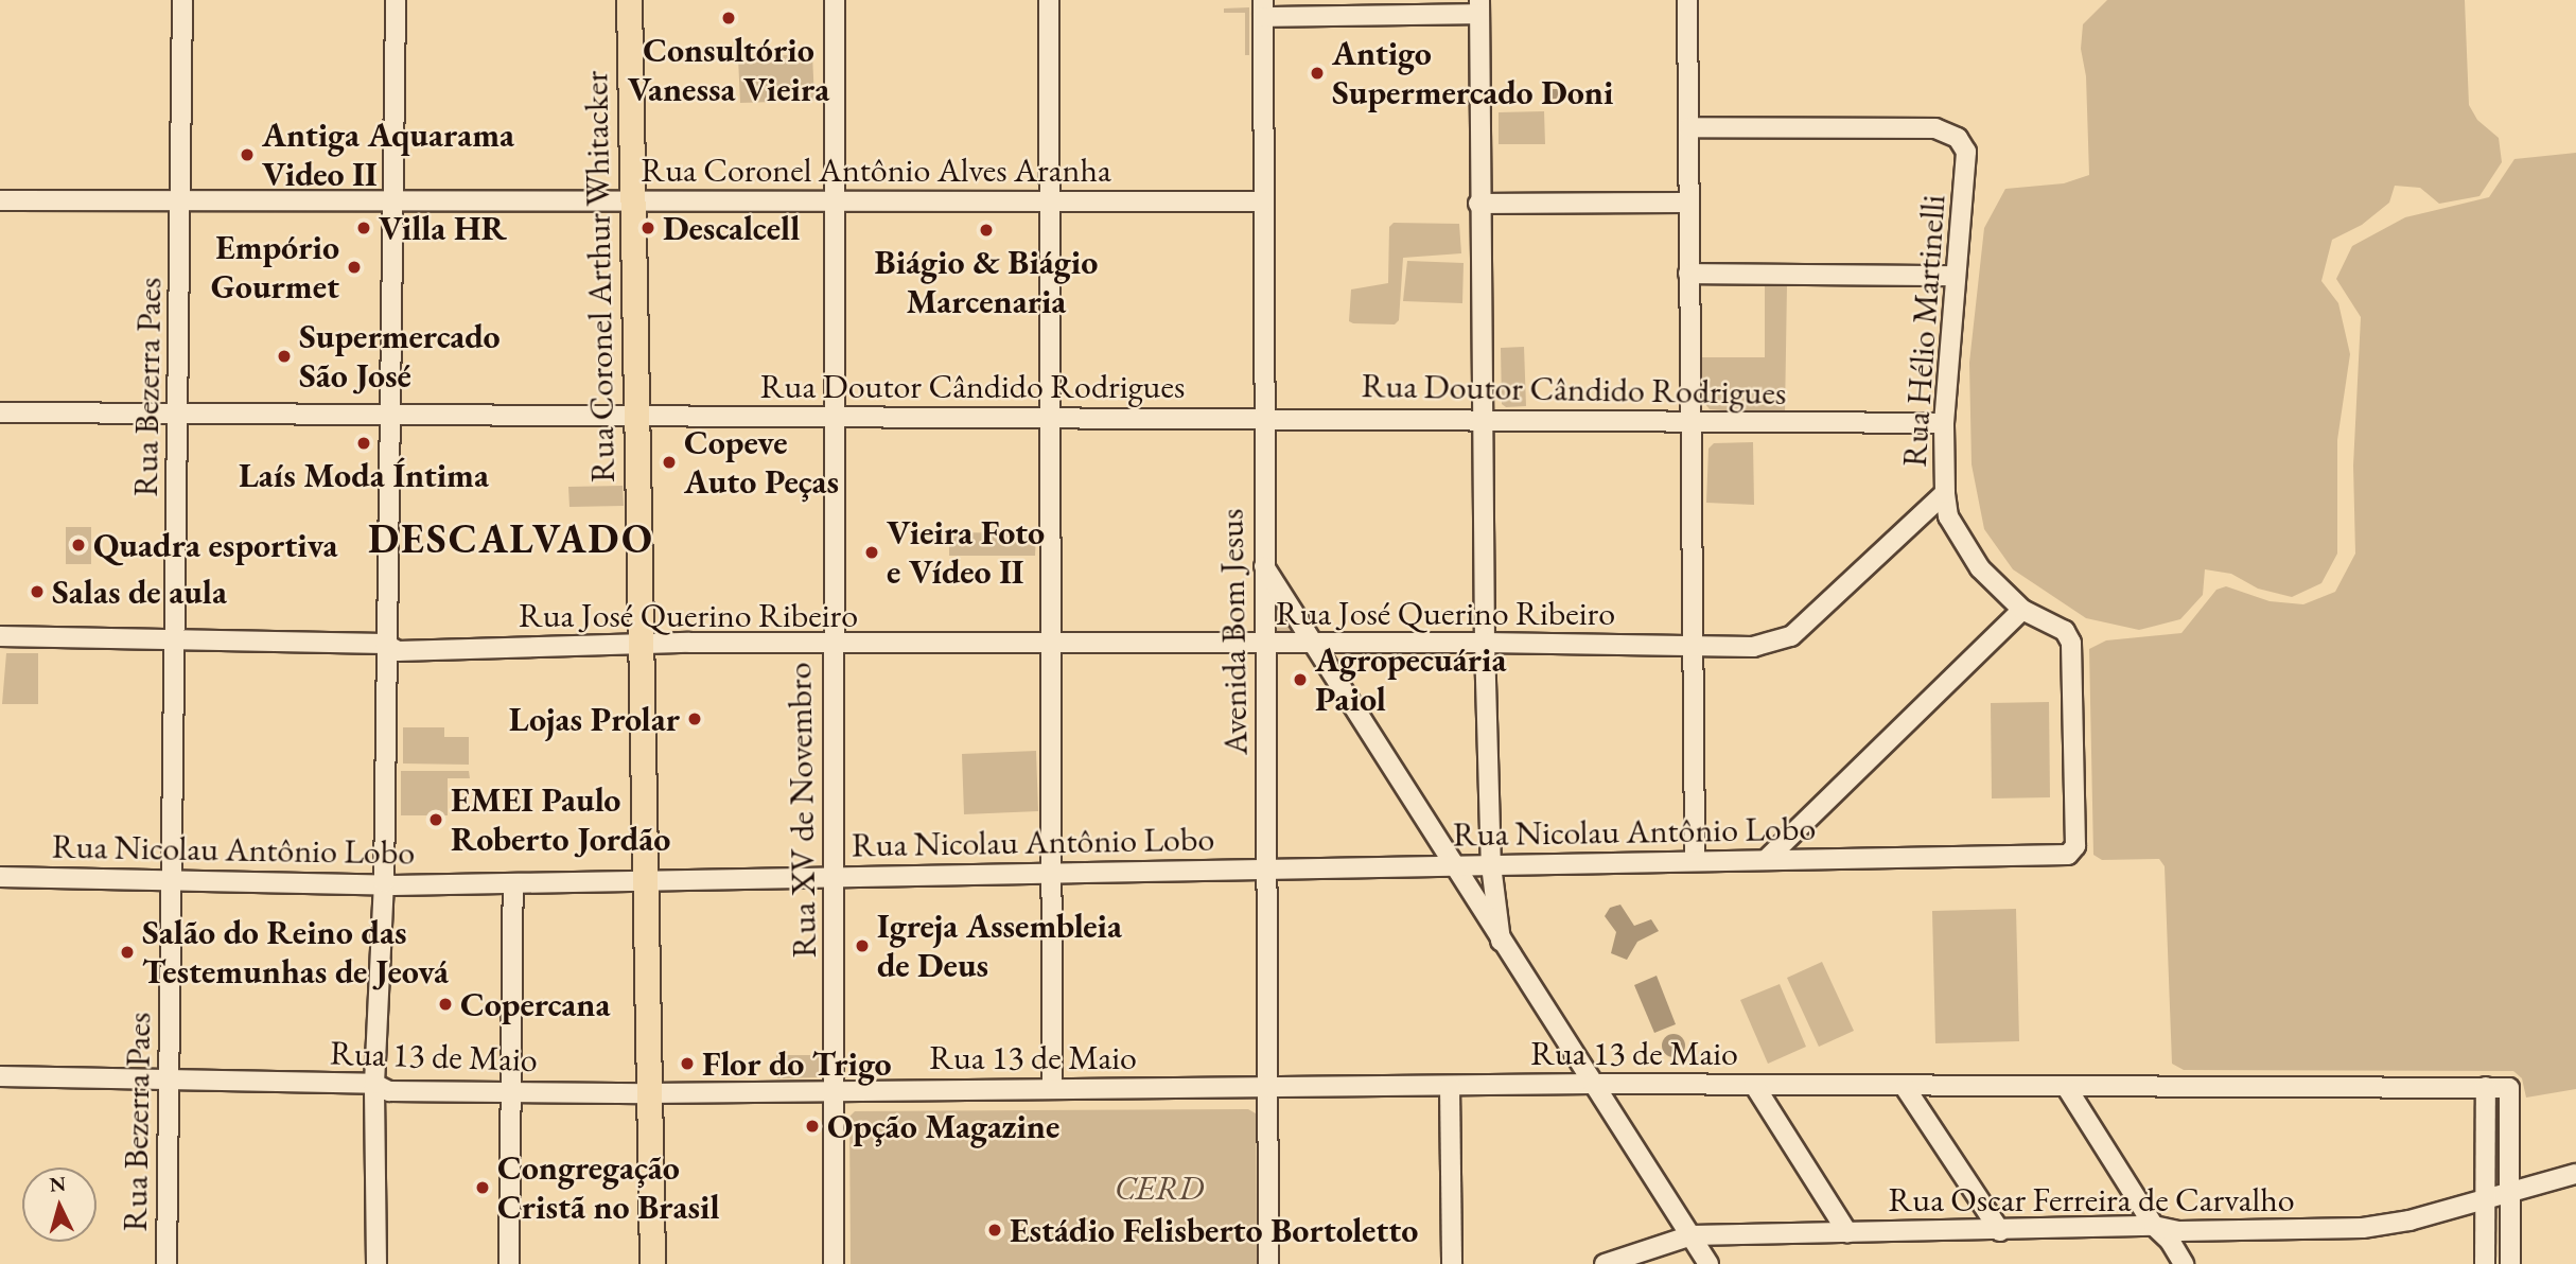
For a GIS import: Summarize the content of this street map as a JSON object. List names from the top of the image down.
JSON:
{
  "streets": {
    "main road": ["Rua Coronel Arthur Whitacker"],
    "street": [
      "Rua Coronel Antônio Alves Aranha",
      "Rua Hélio Martinelli",
      "Rua Doutor Cândido Rodrigues",
      "Rua Bezerra Paes",
      "Rua José Querino Ribeiro",
      "Avenida Bom Jesus",
      "Rua XV de Novembro",
      "Rua Nicolau Antônio Lobo",
      "Rua 13 de Maio",
      "Rua Oscar Ferreira de Carvalho"
    ]
  },
  "crossings": [
    ["Rua Coronel Antônio Alves Aranha", "Rua Coronel Arthur Whitacker"],
    ["Rua Coronel Antônio Alves Aranha", "Rua Bezerra Paes"],
    ["Rua Coronel Antônio Alves Aranha", "Avenida Bom Jesus"],
    ["Rua Coronel Antônio Alves Aranha", "Rua XV de Novembro"],
    ["Rua Coronel Arthur Whitacker", "Rua Doutor Cândido Rodrigues"],
    ["Rua Coronel Arthur Whitacker", "Rua José Querino Ribeiro"],
    ["Rua Coronel Arthur Whitacker", "Rua Nicolau Antônio Lobo"],
    ["Rua Coronel Arthur Whitacker", "Rua 13 de Maio"],
    ["Rua Hélio Martinelli", "Rua Doutor Cândido Rodrigues"],
    ["Rua Hélio Martinelli", "Rua José Querino Ribeiro"],
    ["Rua Hélio Martinelli", "Rua Nicolau Antônio Lobo"],
    ["Rua Doutor Cândido Rodrigues", "Rua Bezerra Paes"],
    ["Rua Doutor Cândido Rodrigues", "Avenida Bom Jesus"],
    ["Rua Doutor Cândido Rodrigues", "Rua XV de Novembro"],
    ["Rua Bezerra Paes", "Rua José Querino Ribeiro"],
    ["Rua Bezerra Paes", "Rua Nicolau Antônio Lobo"],
    ["Rua Bezerra Paes", "Rua 13 de Maio"],
    ["Rua José Querino Ribeiro", "Avenida Bom Jesus"],
    ["Rua José Querino Ribeiro", "Rua XV de Novembro"],
    ["Avenida Bom Jesus", "Rua Nicolau Antônio Lobo"],
    ["Avenida Bom Jesus", "Rua 13 de Maio"],
    ["Rua XV de Novembro", "Rua Nicolau Antônio Lobo"],
    ["Rua XV de Novembro", "Rua 13 de Maio"],
    ["Rua 13 de Maio", "Rua Oscar Ferreira de Carvalho"]
  ],
  "districts": ["DESCALVADO"],
  "parks": ["CERD"],
  "places": [
    "Consultório Vanessa Vieira",
    "Antigo Supermercado Doni",
    "Antiga Aquarama Video II",
    "Villa HR",
    "Descalcell",
    "Biágio & Biágio Marcenaria",
    "Empório Gourmet",
    "Supermercado São José",
    "Laís Moda Íntima",
    "Copeve Auto Peças",
    "Quadra esportiva",
    "Vieira Foto e Vídeo II",
    "Salas de aula",
    "Agropecuária Paiol",
    "Lojas Prolar",
    "EMEI Paulo Roberto Jordão",
    "Igreja Assembleia de Deus",
    "Salão do Reino das Testemunhas de Jeová",
    "Copercana",
    "Flor do Trigo",
    "Opção Magazine",
    "Congregação Cristã no Brasil",
    "Estádio Felisberto Bortoletto"
  ],
  "north": "top"
}
